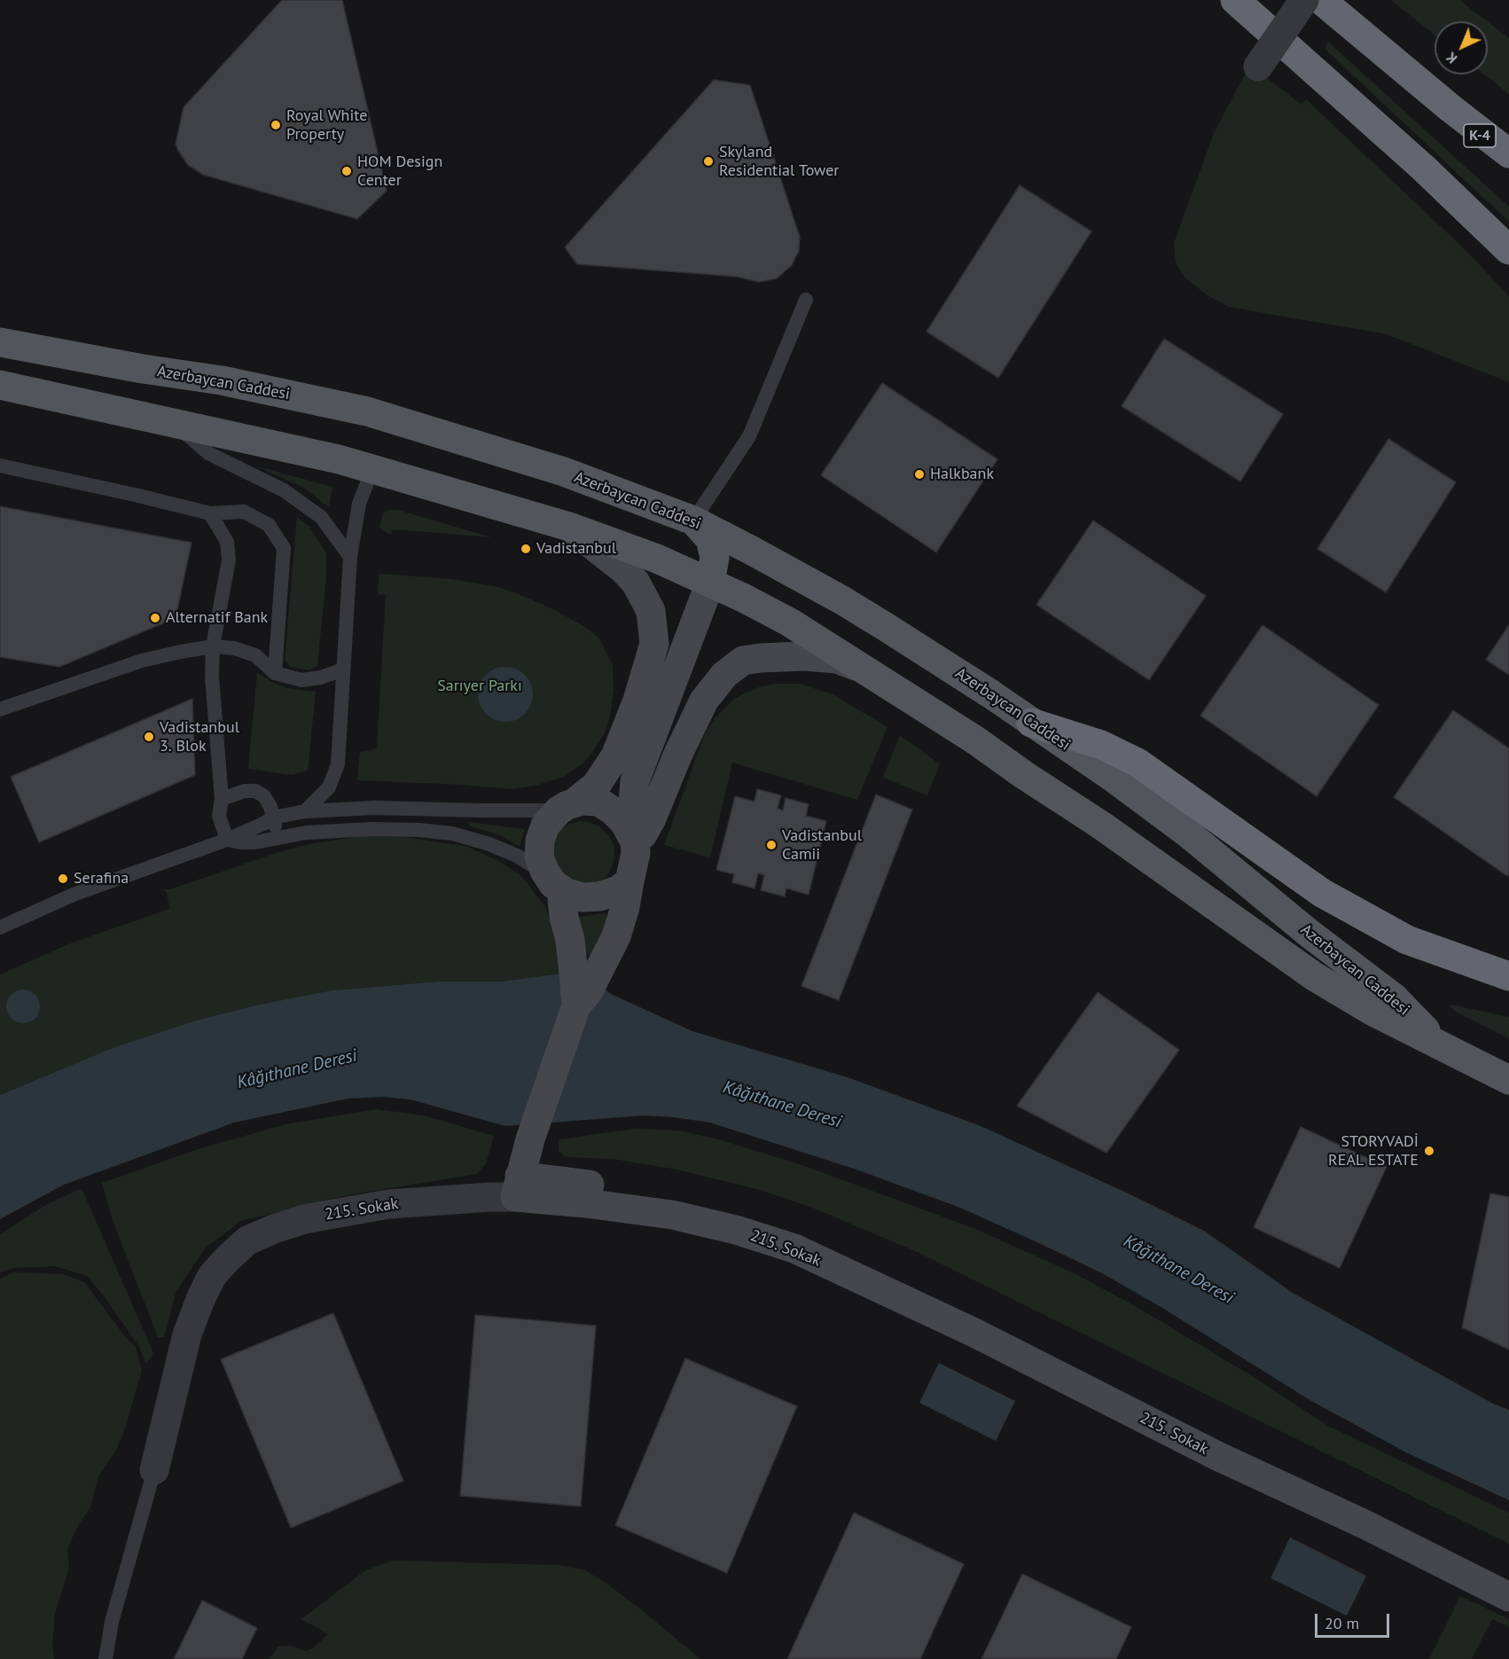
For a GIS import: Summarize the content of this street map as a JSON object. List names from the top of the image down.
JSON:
{
  "streets": {
    "highway": ["K-4"],
    "main road": ["Azerbaycan Caddesi"],
    "street": ["215. Sokak"]
  },
  "water": ["Kâğıthane Deresi"],
  "parks": ["Sarıyer Parkı"],
  "places": [
    "Royal White Property",
    "Skyland Residential Tower",
    "HOM Design Center",
    "Halkbank",
    "Vadistanbul",
    "Alternatif Bank",
    "Vadistanbul 3. Blok",
    "Vadistanbul Camii",
    "Serafina",
    "STORYVADİ REAL ESTATE"
  ],
  "scale_bar": "20 m",
  "north": "bottom left"
}
